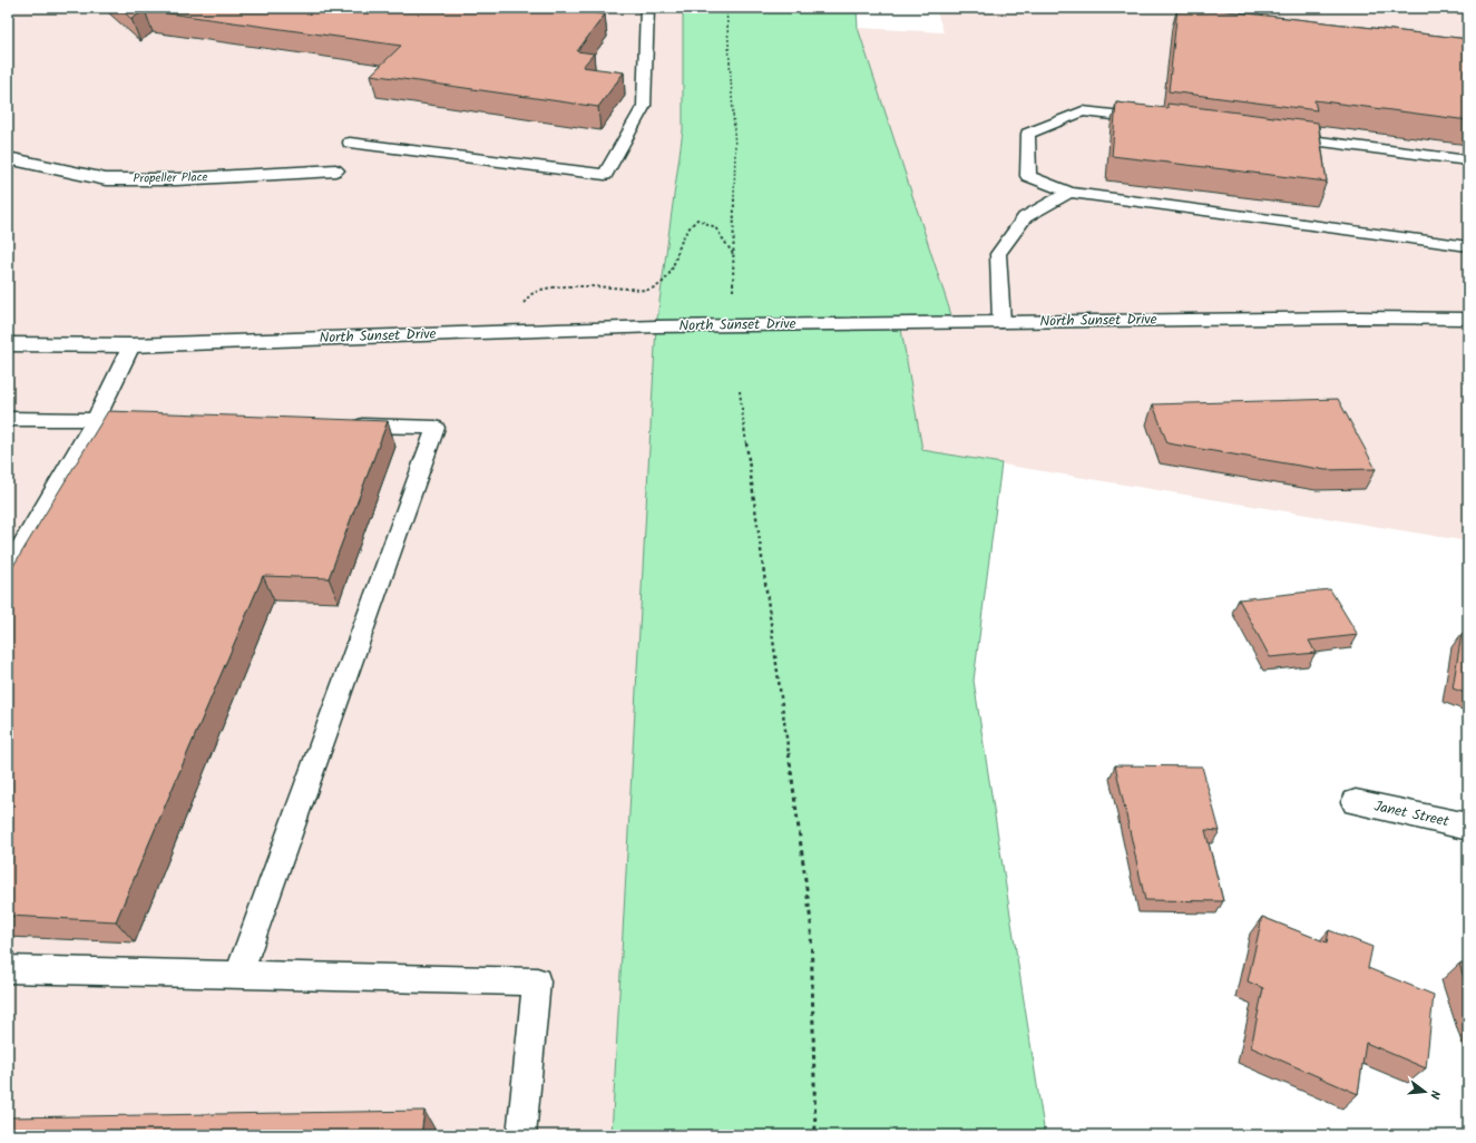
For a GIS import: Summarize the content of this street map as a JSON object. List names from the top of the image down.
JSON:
{
  "streets": {
    "main road": ["Propeller Place", "North Sunset Drive", "Janet Street"]
  },
  "north": "right"
}
